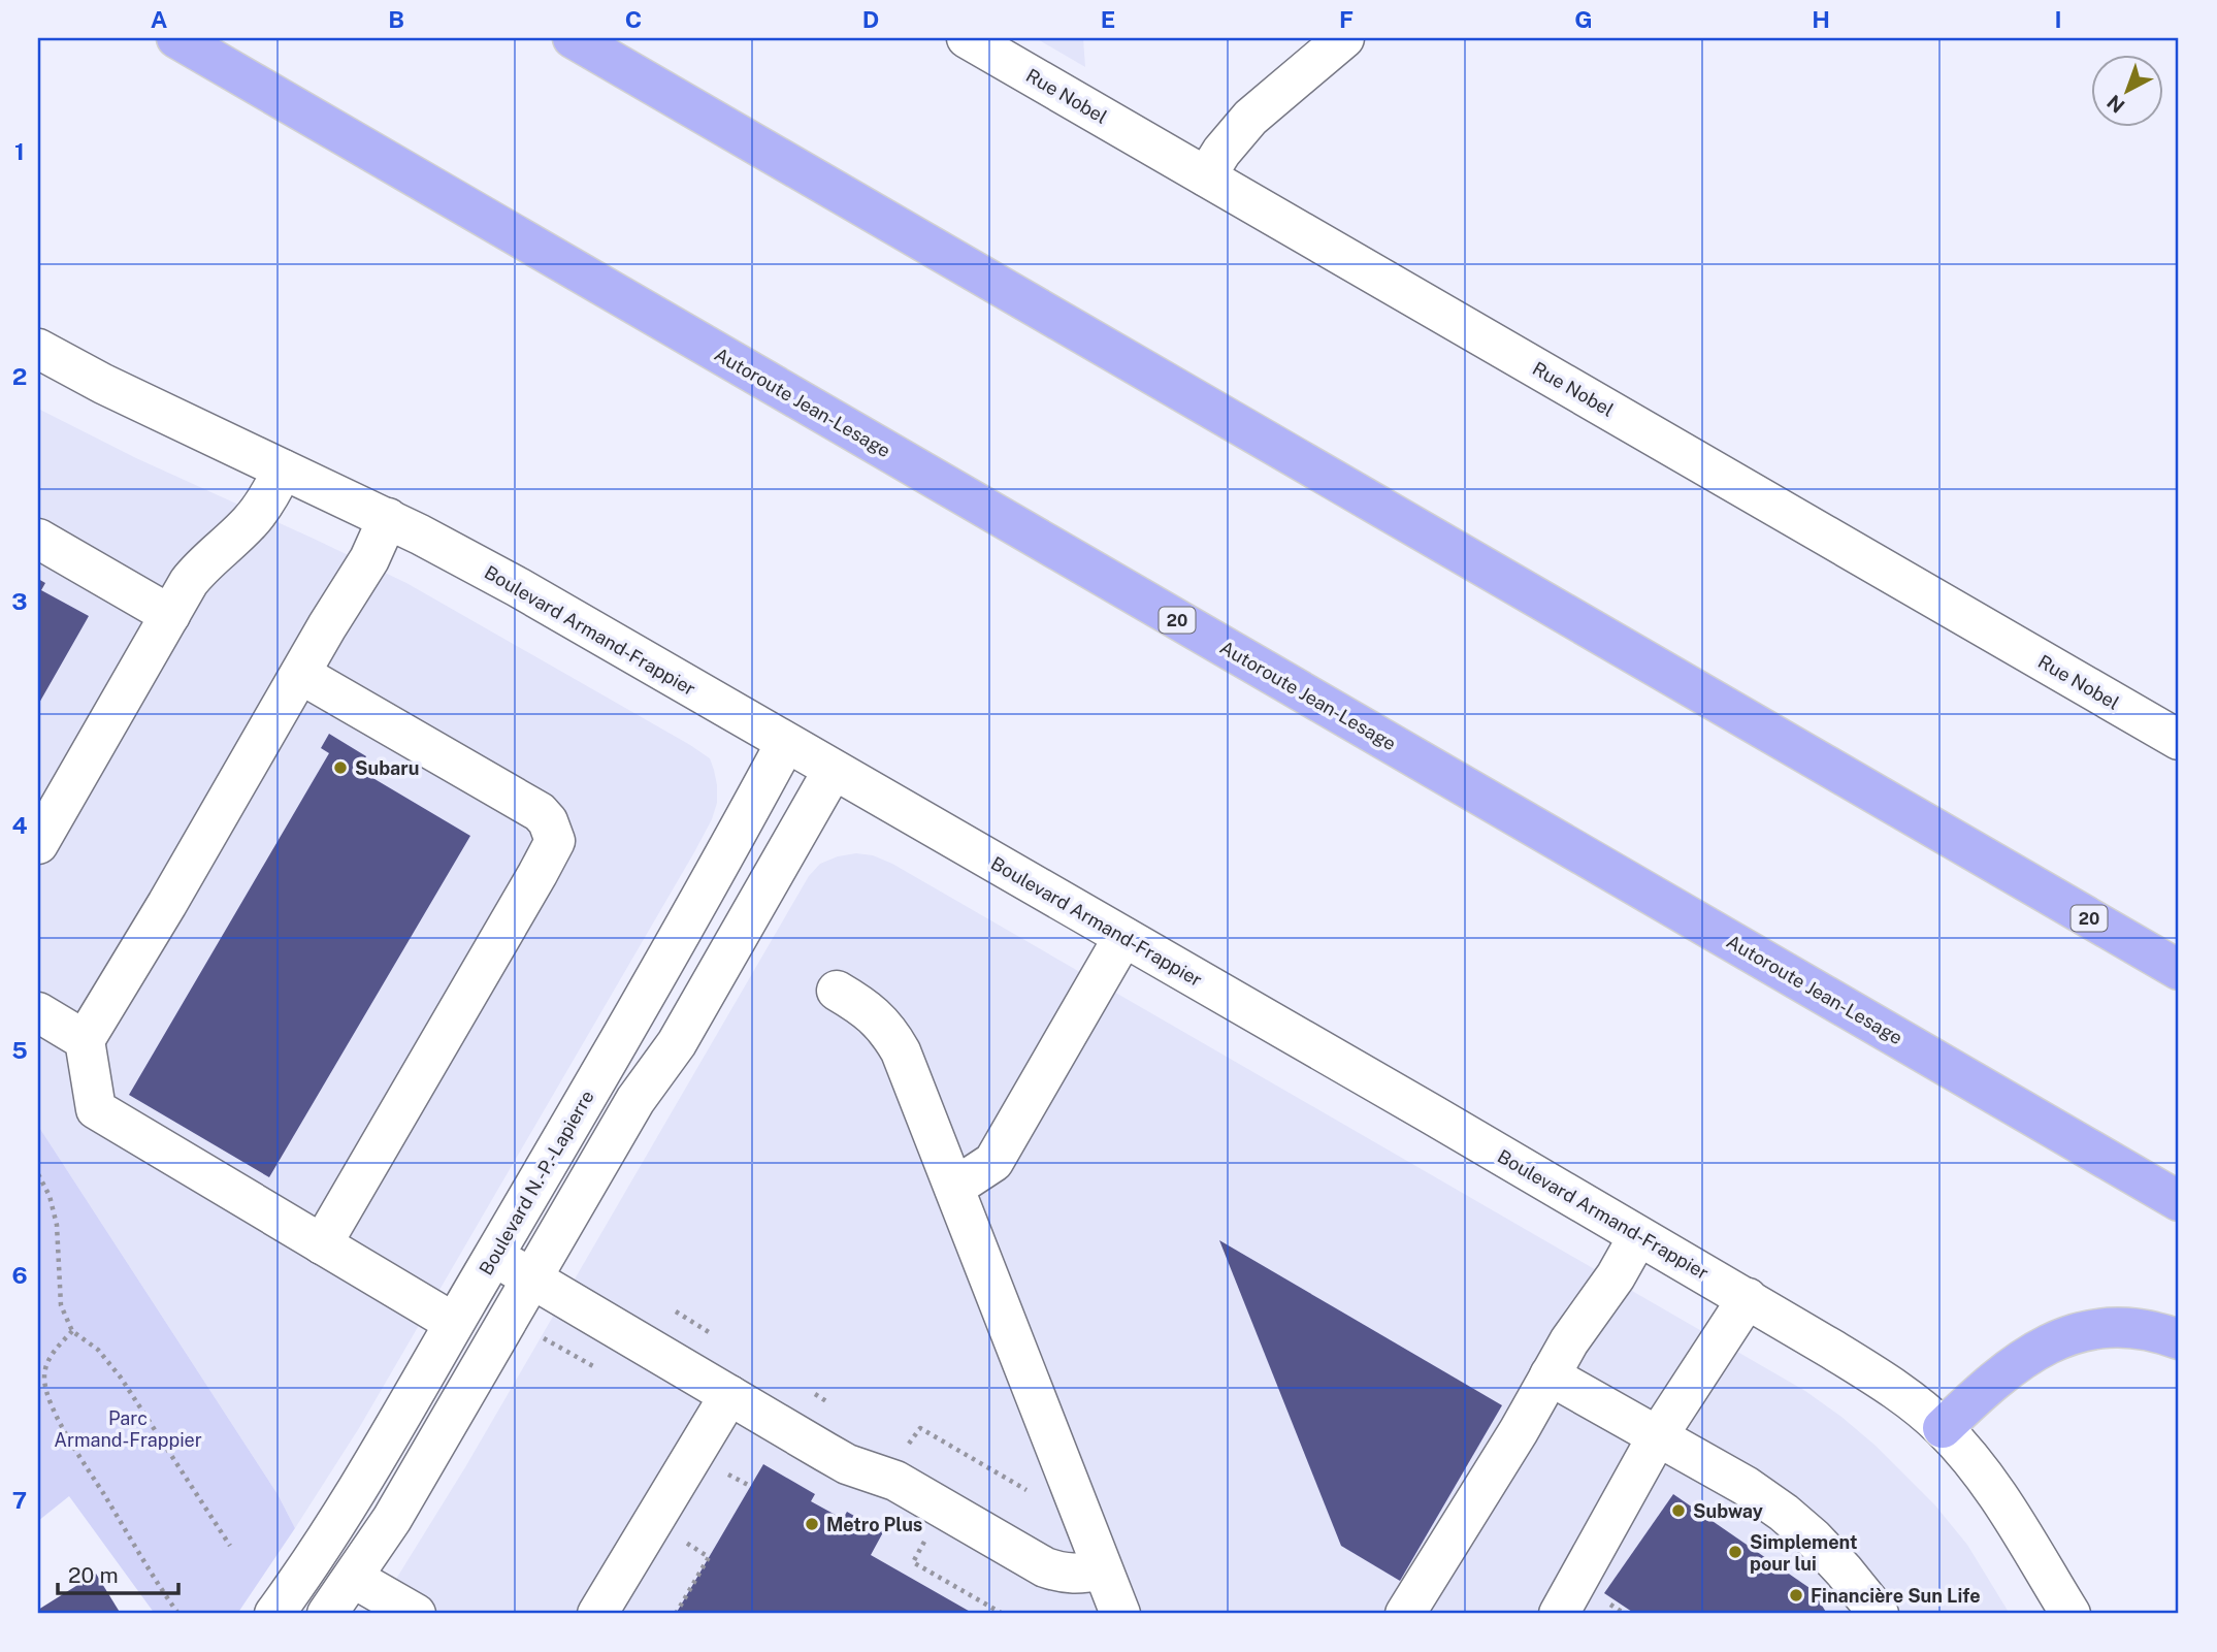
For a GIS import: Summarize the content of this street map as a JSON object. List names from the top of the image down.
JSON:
{
  "streets": {
    "highway": ["Autoroute Jean-Lesage", "20"],
    "street": ["Rue Nobel", "Boulevard Armand-Frappier", "Boulevard N.-P.-Lapierre"]
  },
  "crossings": [
    ["Boulevard Armand-Frappier", "Boulevard N.-P.-Lapierre"]
  ],
  "parks": ["Parc Armand-Frappier"],
  "places": [
    "Subaru",
    "Subway",
    "Metro Plus",
    "Simplement pour lui",
    "Financière Sun Life"
  ],
  "scale_bar": "20 m",
  "north": "bottom left",
  "grid": {
    "columns": [
      "A",
      "B",
      "C",
      "D",
      "E",
      "F",
      "G",
      "H",
      "I"
    ],
    "rows": [
      "1",
      "2",
      "3",
      "4",
      "5",
      "6",
      "7"
    ]
  }
}
